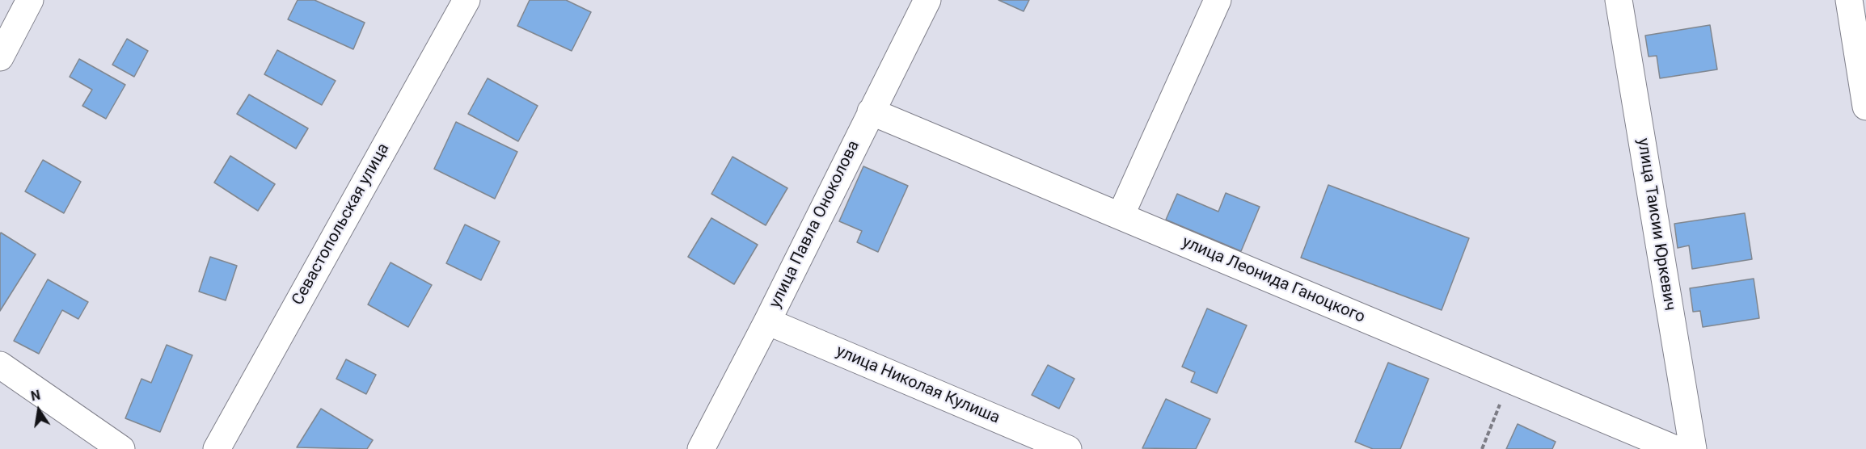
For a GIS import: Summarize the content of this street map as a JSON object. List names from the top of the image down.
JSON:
{
  "streets": {
    "street": [
      "Севастопольская улица",
      "улица Павла Оноколова",
      "улица Таисии Юркевич",
      "улица Леонида Ганоцкого",
      "улица Николая Кулиша"
    ]
  },
  "crossings": [
    ["улица Павла Оноколова", "улица Леонида Ганоцкого"],
    ["улица Павла Оноколова", "улица Николая Кулиша"]
  ],
  "north": "top"
}
